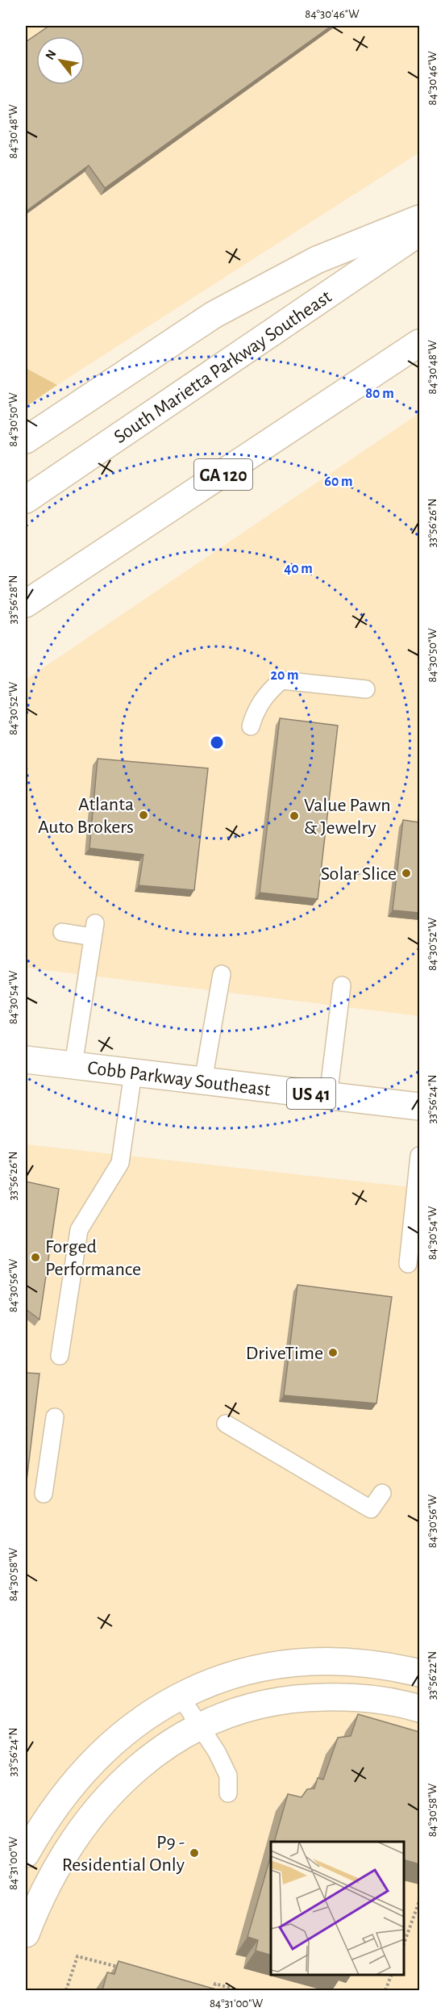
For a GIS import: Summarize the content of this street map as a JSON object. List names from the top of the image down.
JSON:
{
  "streets": {
    "main road": [
      "South Marietta Parkway Southeast",
      "GA 120",
      "Cobb Parkway Southeast",
      "US 41"
    ]
  },
  "places": [
    "Atlanta Auto Brokers",
    "Value Pawn & Jewelry",
    "Solar Slice",
    "Forged Performance",
    "DriveTime",
    "P9 - Residential Only"
  ],
  "north": "top left",
  "coordinates": [
    "84°30'46\"W",
    "84°30'48\"W",
    "84°30'50\"W",
    "33°56'26\"N",
    "33°56'28\"N",
    "84°30'52\"W",
    "84°30'54\"W",
    "33°56'24\"N",
    "84°30'56\"W",
    "84°30'58\"W",
    "33°56'22\"N",
    "84°31'00\"W"
  ],
  "rings": [
    "80 m",
    "60 m",
    "40 m",
    "20 m"
  ]
}
